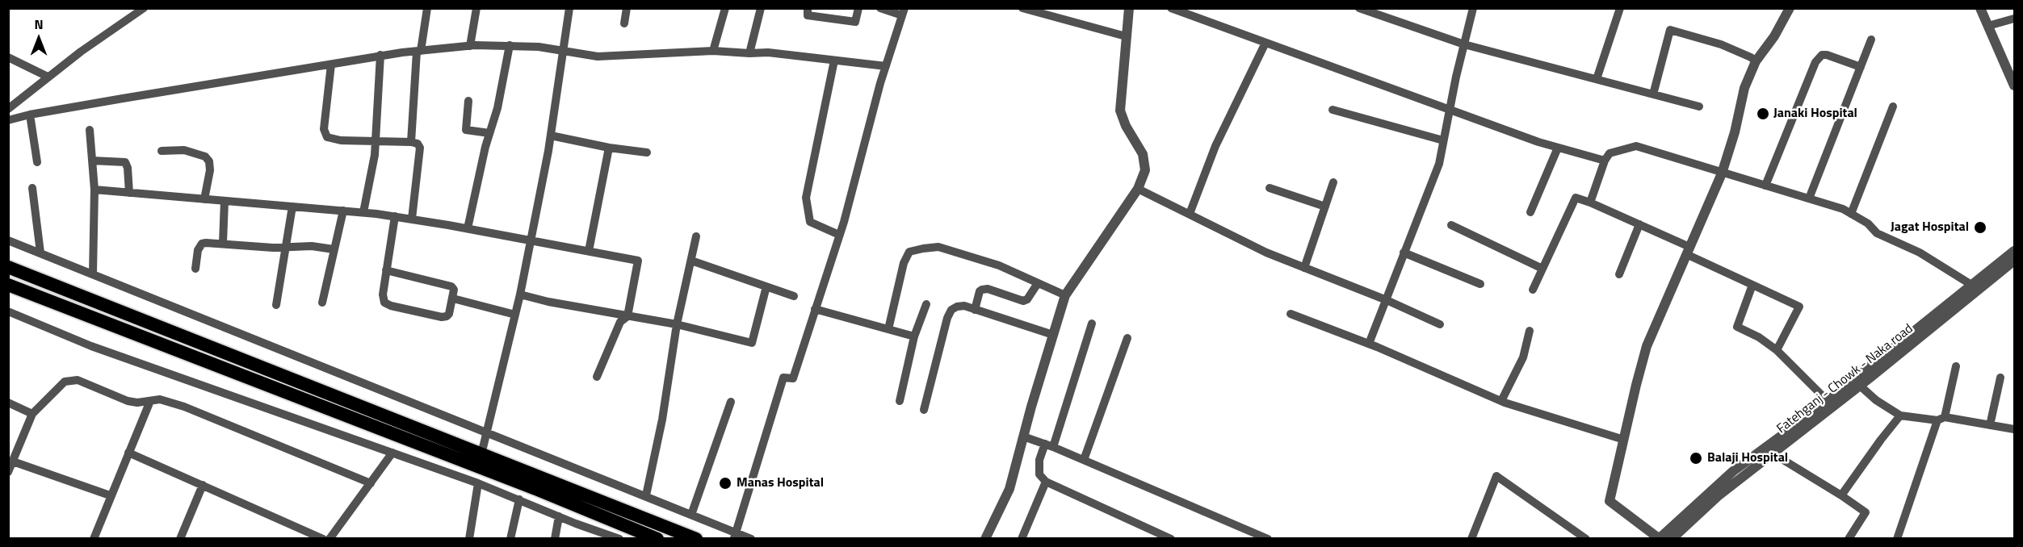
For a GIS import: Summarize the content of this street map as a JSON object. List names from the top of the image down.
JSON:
{
  "streets": {
    "street": ["Fatehganj - Chowk - Naka road"]
  },
  "places": [
    "Janaki Hospital",
    "Jagat Hospital",
    "Balaji Hospital",
    "Manas Hospital"
  ],
  "north": "top"
}
